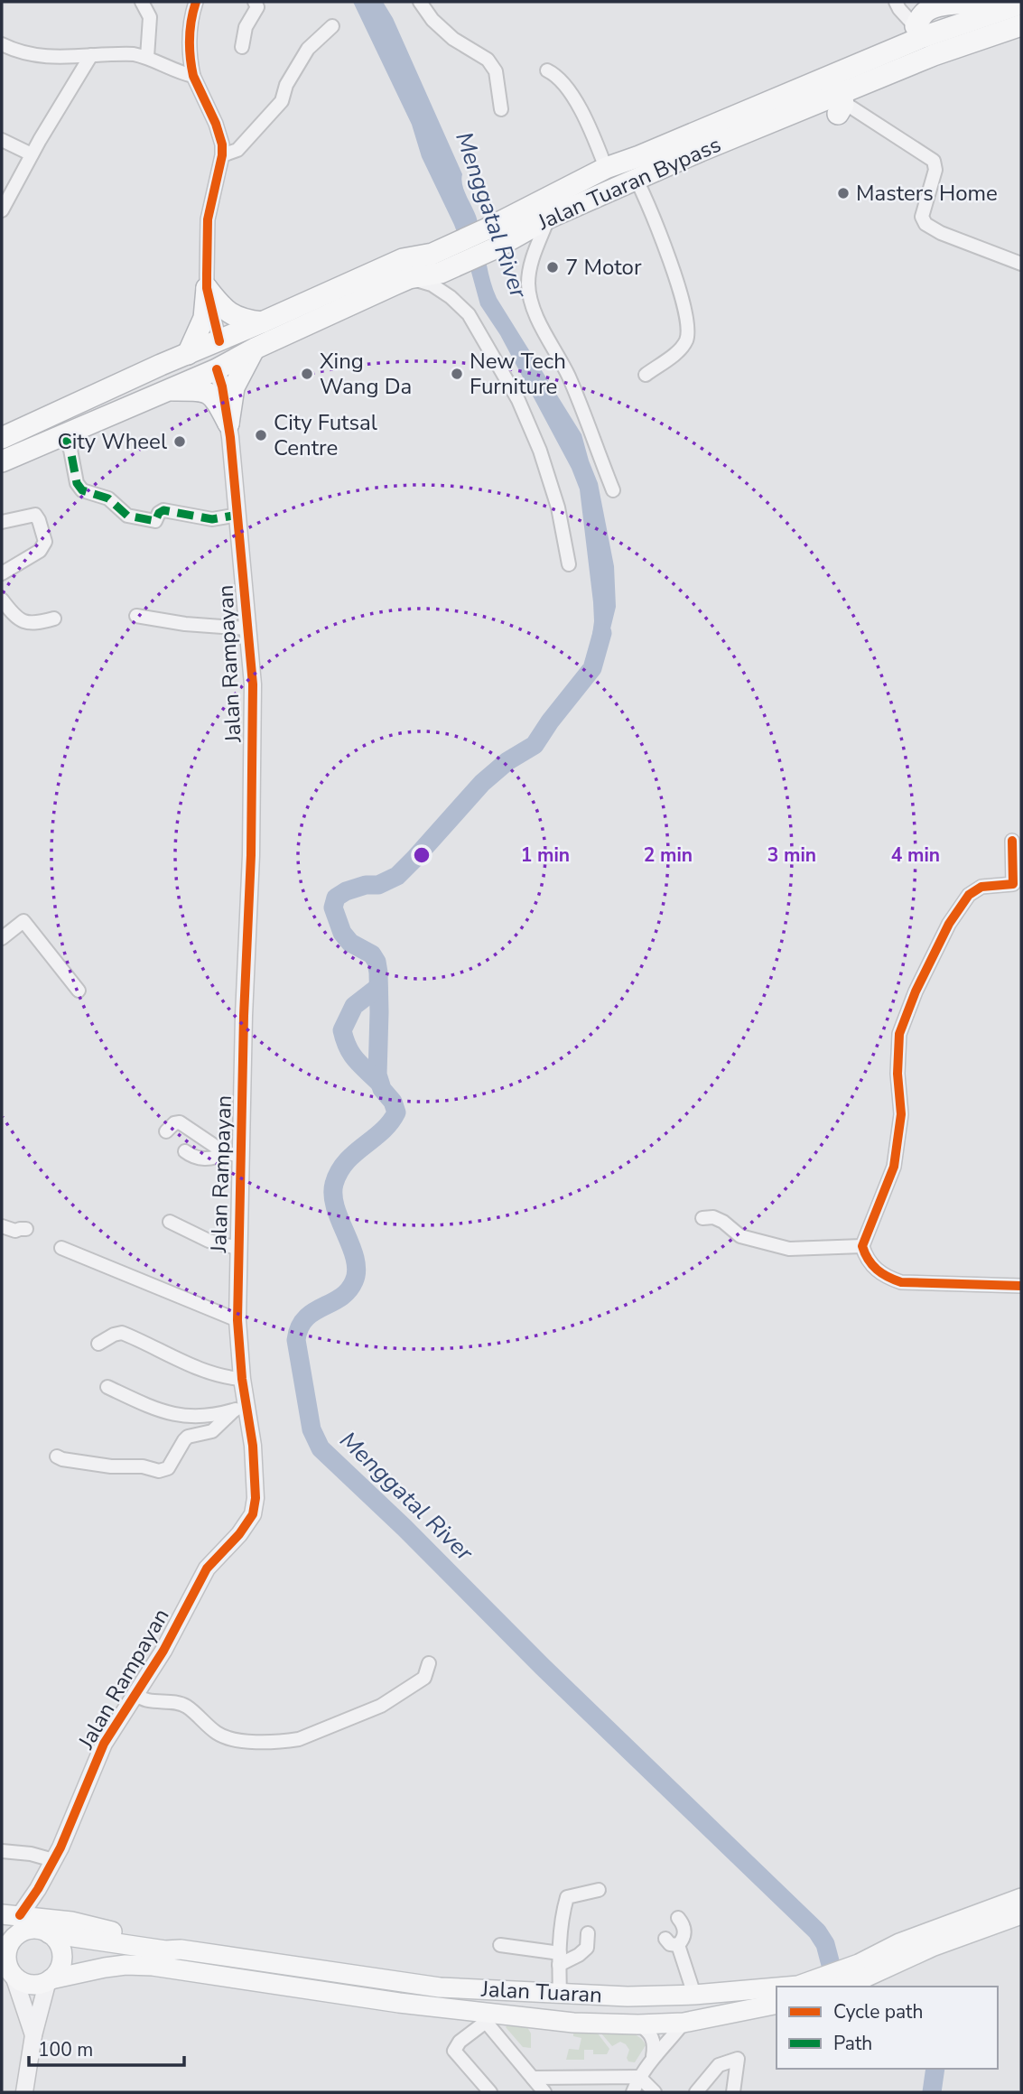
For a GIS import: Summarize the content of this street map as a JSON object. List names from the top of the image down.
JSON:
{
  "streets": {
    "highway": ["Jalan Tuaran Bypass"],
    "main road": ["Jalan Tuaran"],
    "street": ["Jalan Rampayan"]
  },
  "crossings": [
    ["Jalan Tuaran Bypass", "Jalan Rampayan"],
    ["Jalan Rampayan", "Jalan Tuaran"]
  ],
  "water": ["Menggatal River"],
  "places": [
    "Masters Home",
    "7 Motor",
    "Xing Wang Da",
    "New Tech Furniture",
    "City Futsal Centre",
    "City Wheel"
  ],
  "legend": ["Cycle path", "Path"],
  "scale_bar": "100 m",
  "rings": [
    "1 min",
    "2 min",
    "3 min",
    "4 min"
  ]
}
